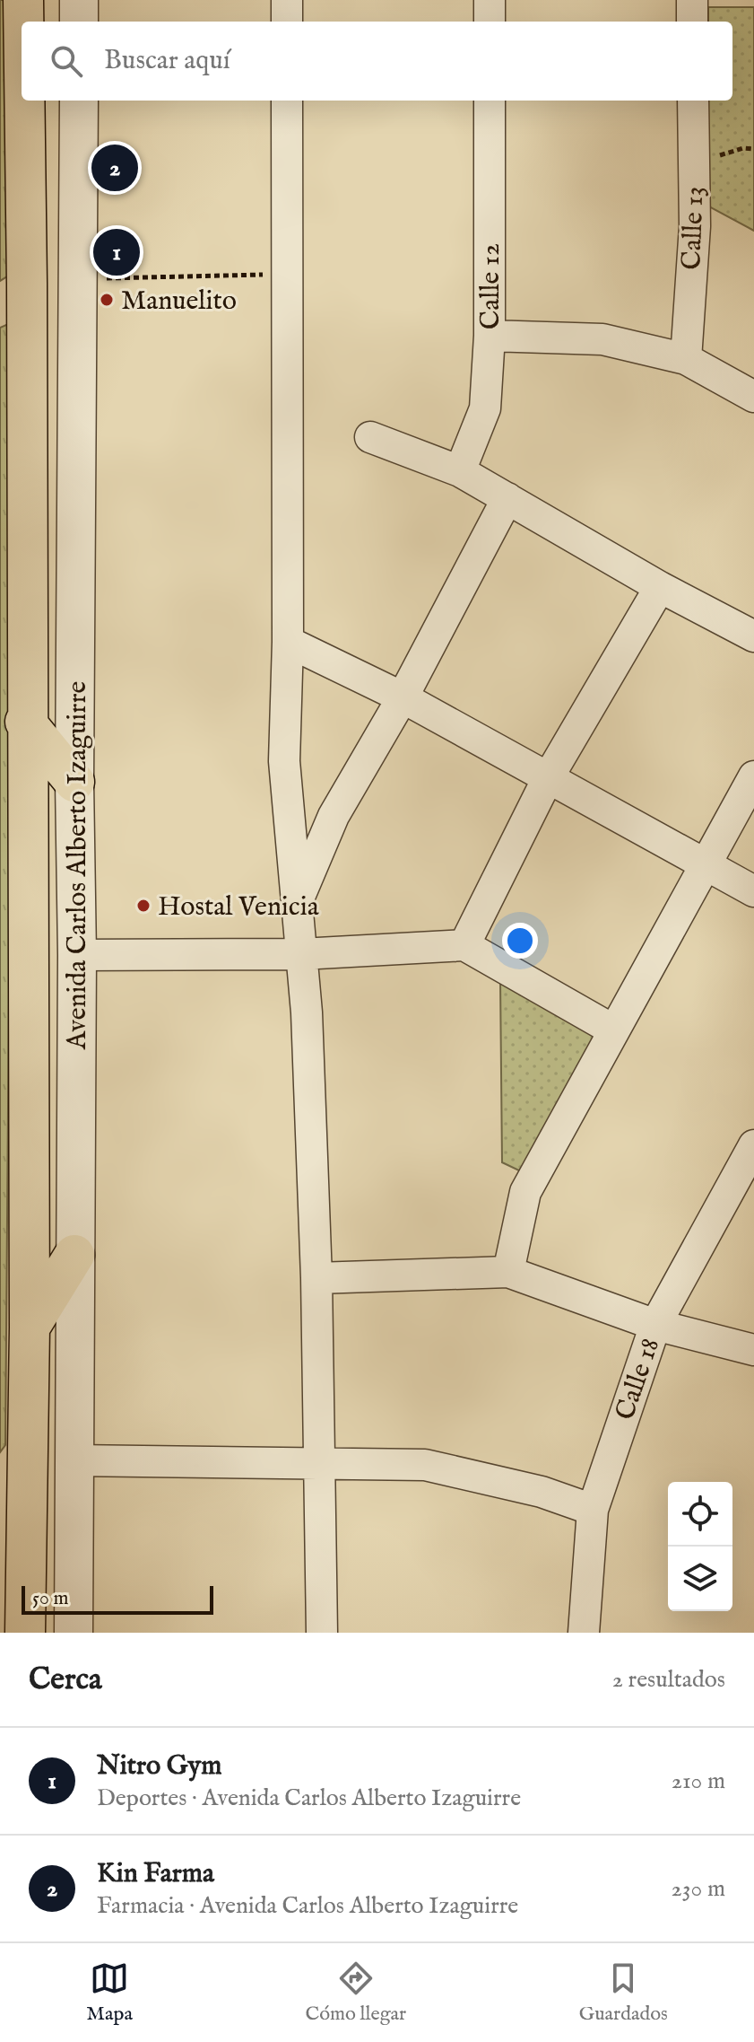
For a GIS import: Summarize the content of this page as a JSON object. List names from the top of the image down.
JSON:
{
  "streets": {
    "main road": ["Avenida Carlos Alberto Izaguirre"],
    "street": ["Calle 13", "Calle 12", "Calle 18"]
  },
  "places": ["Manuelito", "Hostal Venicia"],
  "scale_bar": "50 m",
  "page": {
    "search": "Buscar aquí",
    "pins": ["2", "1"],
    "scale": "50 m",
    "heading": ["Cerca", "2 resultados"],
    "list": [
      {
        "mark": "1",
        "name": "Nitro Gym",
        "note": "Deportes · Avenida Carlos Alberto Izaguirre",
        "value": "210 m"
      },
      {
        "mark": "2",
        "name": "Kin Farma",
        "note": "Farmacia · Avenida Carlos Alberto Izaguirre",
        "value": "230 m"
      }
    ],
    "nav": ["Mapa", "Cómo llegar", "Guardados"]
  }
}
